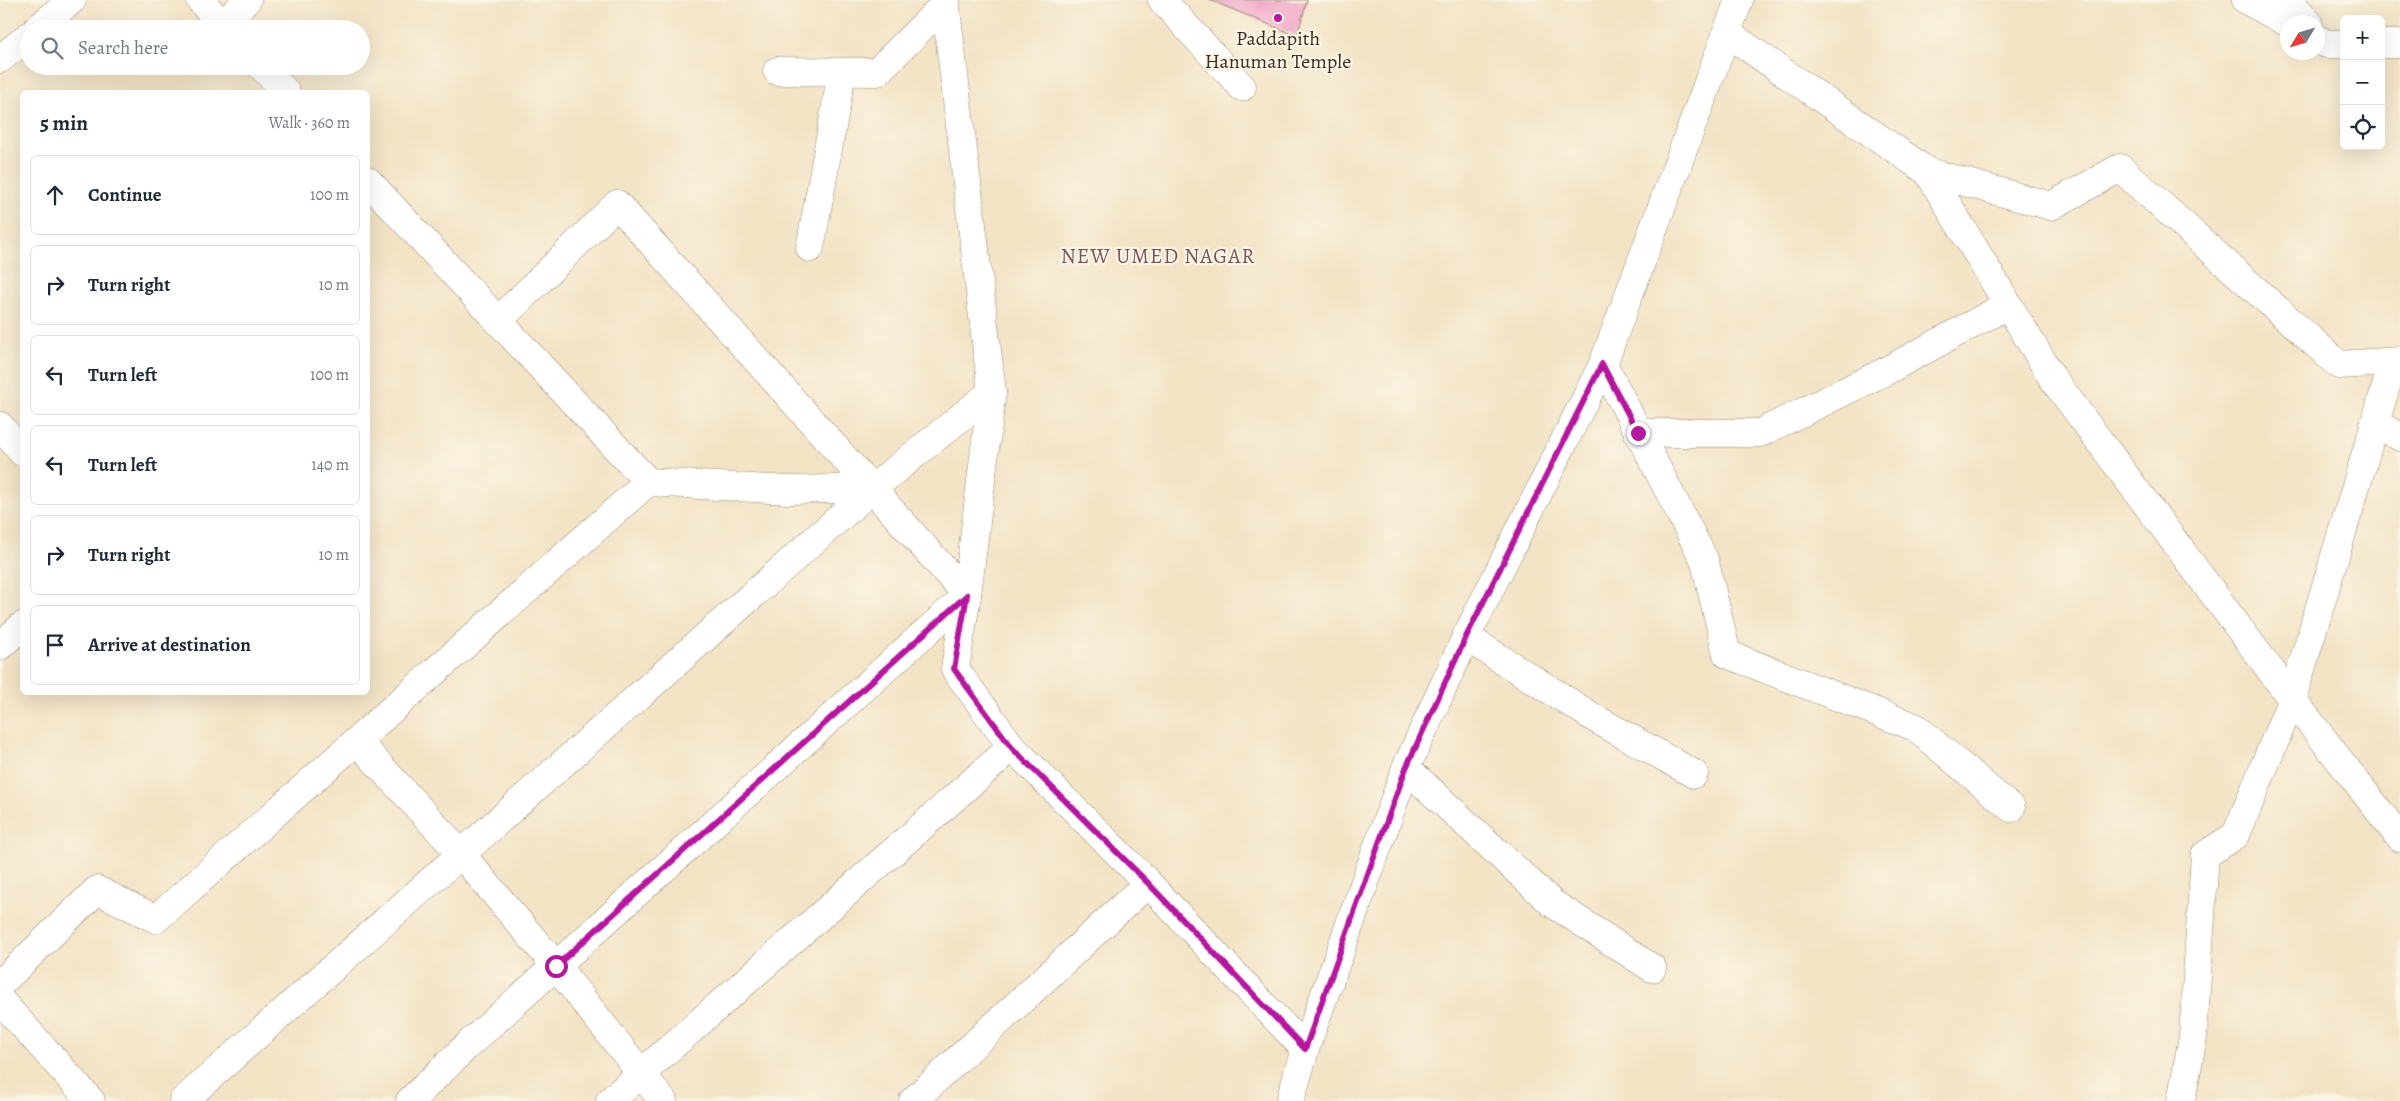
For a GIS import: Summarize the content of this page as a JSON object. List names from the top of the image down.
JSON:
{
  "districts": ["NEW UMED NAGAR"],
  "places": ["Paddapith Hanuman Temple"],
  "north": "bottom left",
  "page": {
    "map_buttons": ["+", "−"],
    "search": "Search here",
    "heading": ["5 min", "Walk · 360 m"],
    "list": [
      ["Continue", "100 m"],
      ["Turn right", "10 m"],
      ["Turn left", "100 m"],
      ["Turn left", "140 m"],
      ["Turn right", "10 m"],
      "Arrive at destination"
    ]
  }
}
